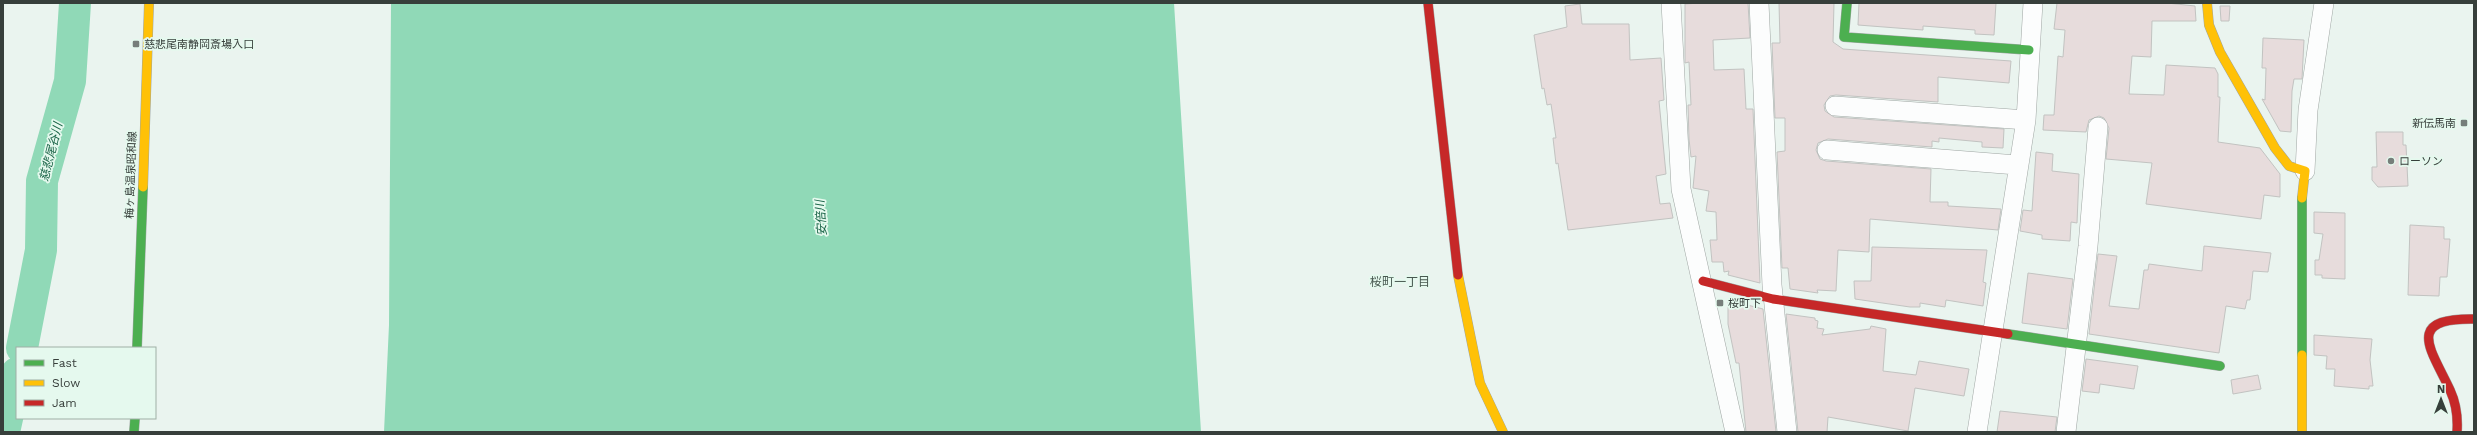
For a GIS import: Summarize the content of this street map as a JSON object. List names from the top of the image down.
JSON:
{
  "streets": {
    "street": ["梅ヶ島温泉昭和線"]
  },
  "districts": ["桜町一丁目"],
  "water": ["慈悲尾谷川", "安倍川"],
  "places": {
    "transit": ["慈悲尾南静岡斎場入口", "新伝馬南", "桜町下"],
    "other": ["ローソン"]
  },
  "legend": ["Fast", "Slow", "Jam"],
  "north": "top"
}
